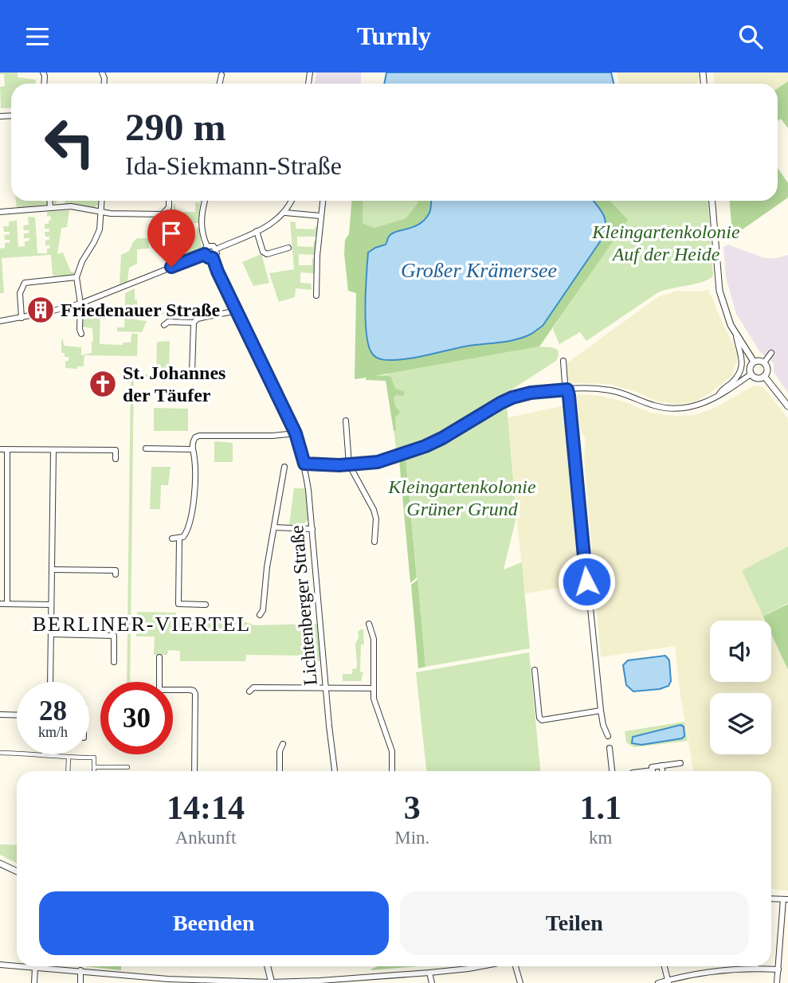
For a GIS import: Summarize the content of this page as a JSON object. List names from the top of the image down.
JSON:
{
  "streets": {
    "street": ["Lichtenberger Straße"]
  },
  "districts": ["BERLINER-VIERTEL"],
  "water": ["Großer Krämersee"],
  "parks": ["Kleingartenkolonie Auf der Heide", "Kleingartenkolonie Grüner Grund"],
  "places": {
    "building": ["Friedenauer Straße"],
    "church": ["St. Johannes der Täufer"]
  },
  "page": {
    "header": "Turnly",
    "turn": ["290 m", "Ida-Siekmann-Straße"],
    "speed": "28 km/h",
    "limit": "30",
    "eta": [
      "14:14",
      "Ankunft",
      "3",
      "Min.",
      "1.1",
      "km"
    ],
    "buttons": ["Beenden", "Teilen"]
  }
}
